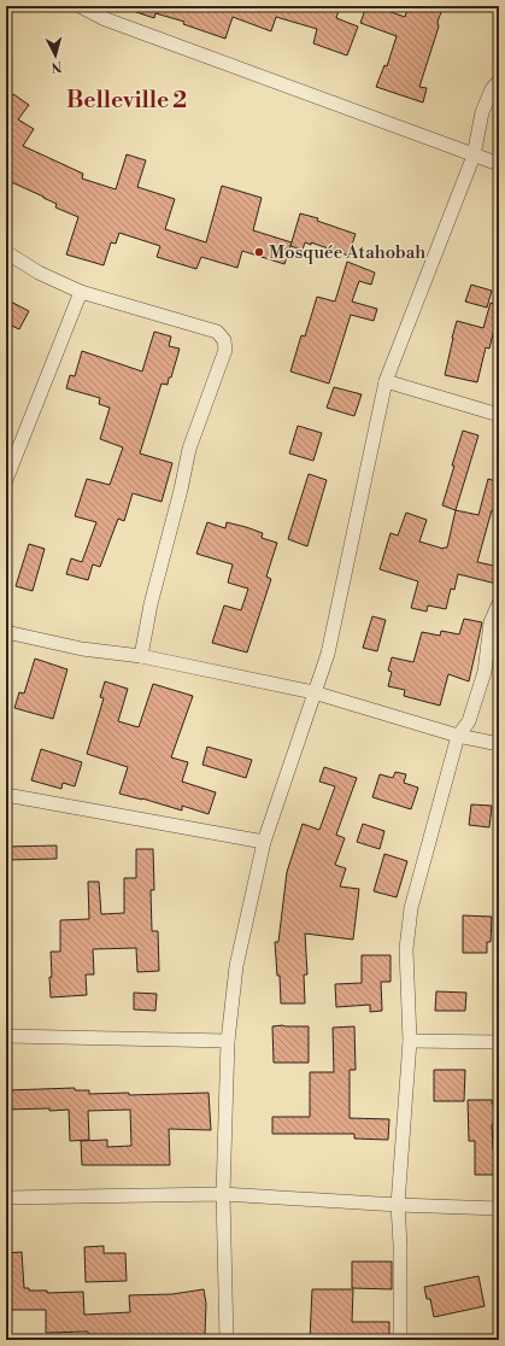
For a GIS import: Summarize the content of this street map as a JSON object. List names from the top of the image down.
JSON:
{
  "districts": ["Belleville 2"],
  "places": ["Mosquée Atahobah"],
  "north": "bottom"
}
